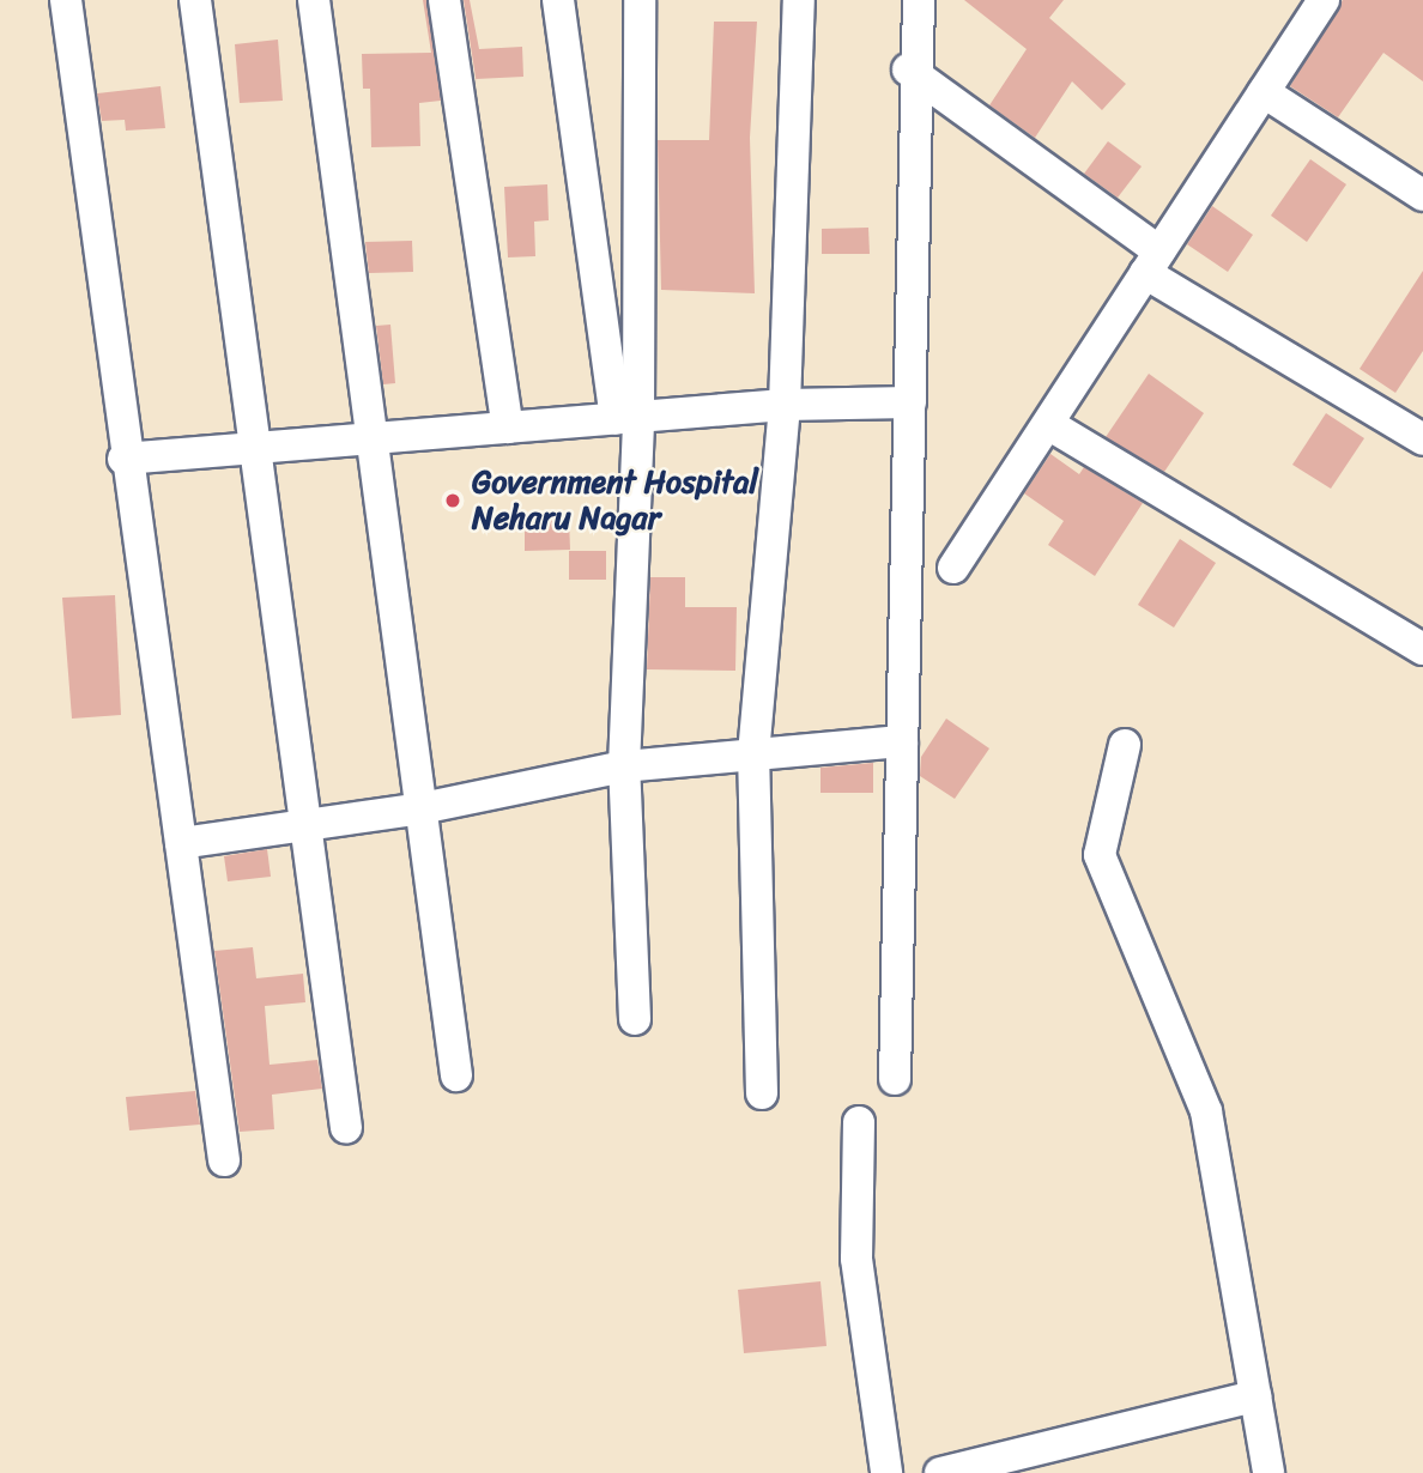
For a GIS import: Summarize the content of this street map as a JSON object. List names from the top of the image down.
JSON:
{
  "places": ["Government Hospital Neharu Nagar"]
}
